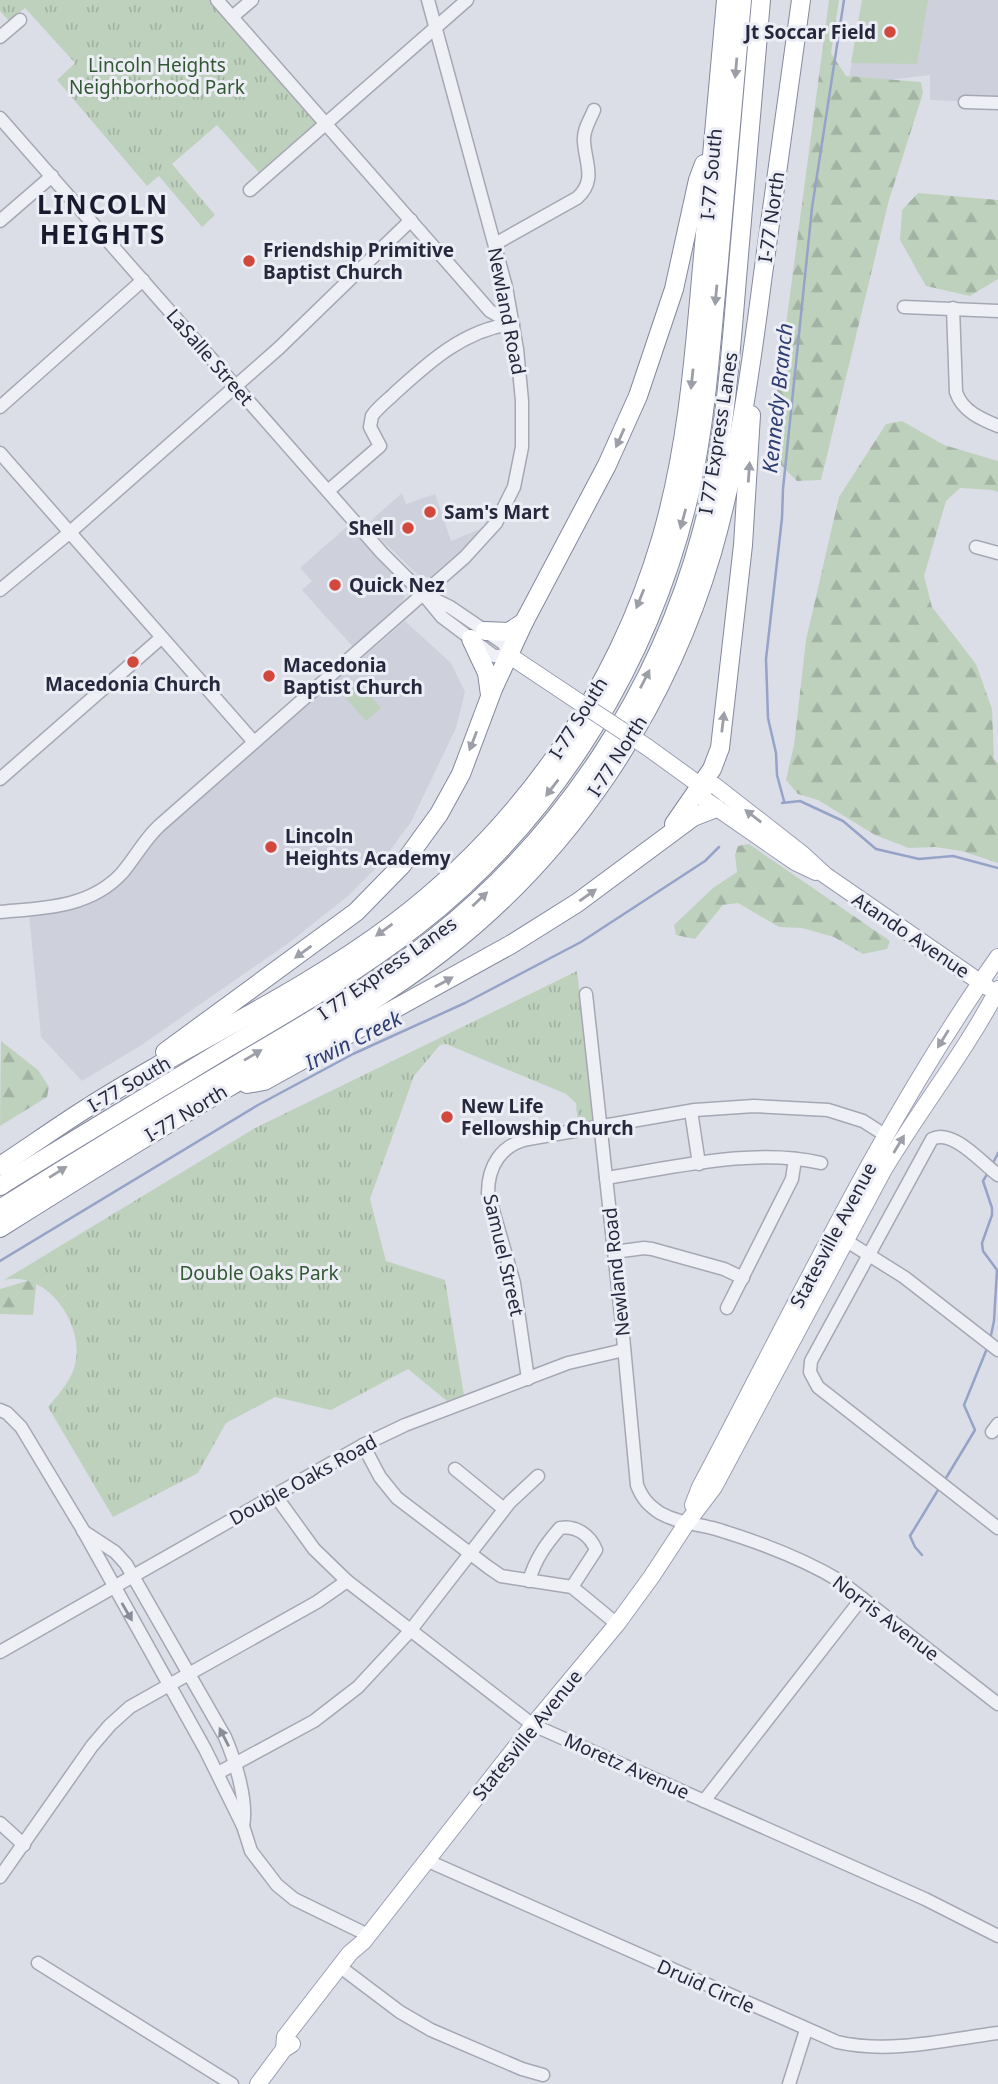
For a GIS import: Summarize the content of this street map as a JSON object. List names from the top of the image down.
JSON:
{
  "streets": {
    "highway": ["I-77 South", "I-77 North", "I 77 Express Lanes"],
    "main road": ["LaSalle Street", "Atando Avenue", "Statesville Avenue"],
    "street": [
      "Newland Road",
      "Samuel Street",
      "Double Oaks Road",
      "Norris Avenue",
      "Moretz Avenue",
      "Druid Circle"
    ]
  },
  "crossings": [
    ["Newland Road", "LaSalle Street"],
    ["Newland Road", "Statesville Avenue"],
    ["Newland Road", "Samuel Street"],
    ["Newland Road", "Double Oaks Road"],
    ["Newland Road", "Norris Avenue"],
    ["LaSalle Street", "Atando Avenue"],
    ["Atando Avenue", "Statesville Avenue"],
    ["Statesville Avenue", "Samuel Street"],
    ["Statesville Avenue", "Norris Avenue"],
    ["Statesville Avenue", "Moretz Avenue"],
    ["Statesville Avenue", "Druid Circle"],
    ["Samuel Street", "Double Oaks Road"],
    ["Double Oaks Road", "Moretz Avenue"]
  ],
  "districts": ["LINCOLN HEIGHTS"],
  "water": ["Kennedy Branch", "Irwin Creek"],
  "parks": ["Lincoln Heights Neighborhood Park", "Double Oaks Park"],
  "places": [
    "Jt Soccar Field",
    "Friendship Primitive Baptist Church",
    "Sam's Mart",
    "Shell",
    "Quick Nez",
    "Macedonia Church",
    "Macedonia Baptist Church",
    "Lincoln Heights Academy",
    "New Life Fellowship Church"
  ]
}
